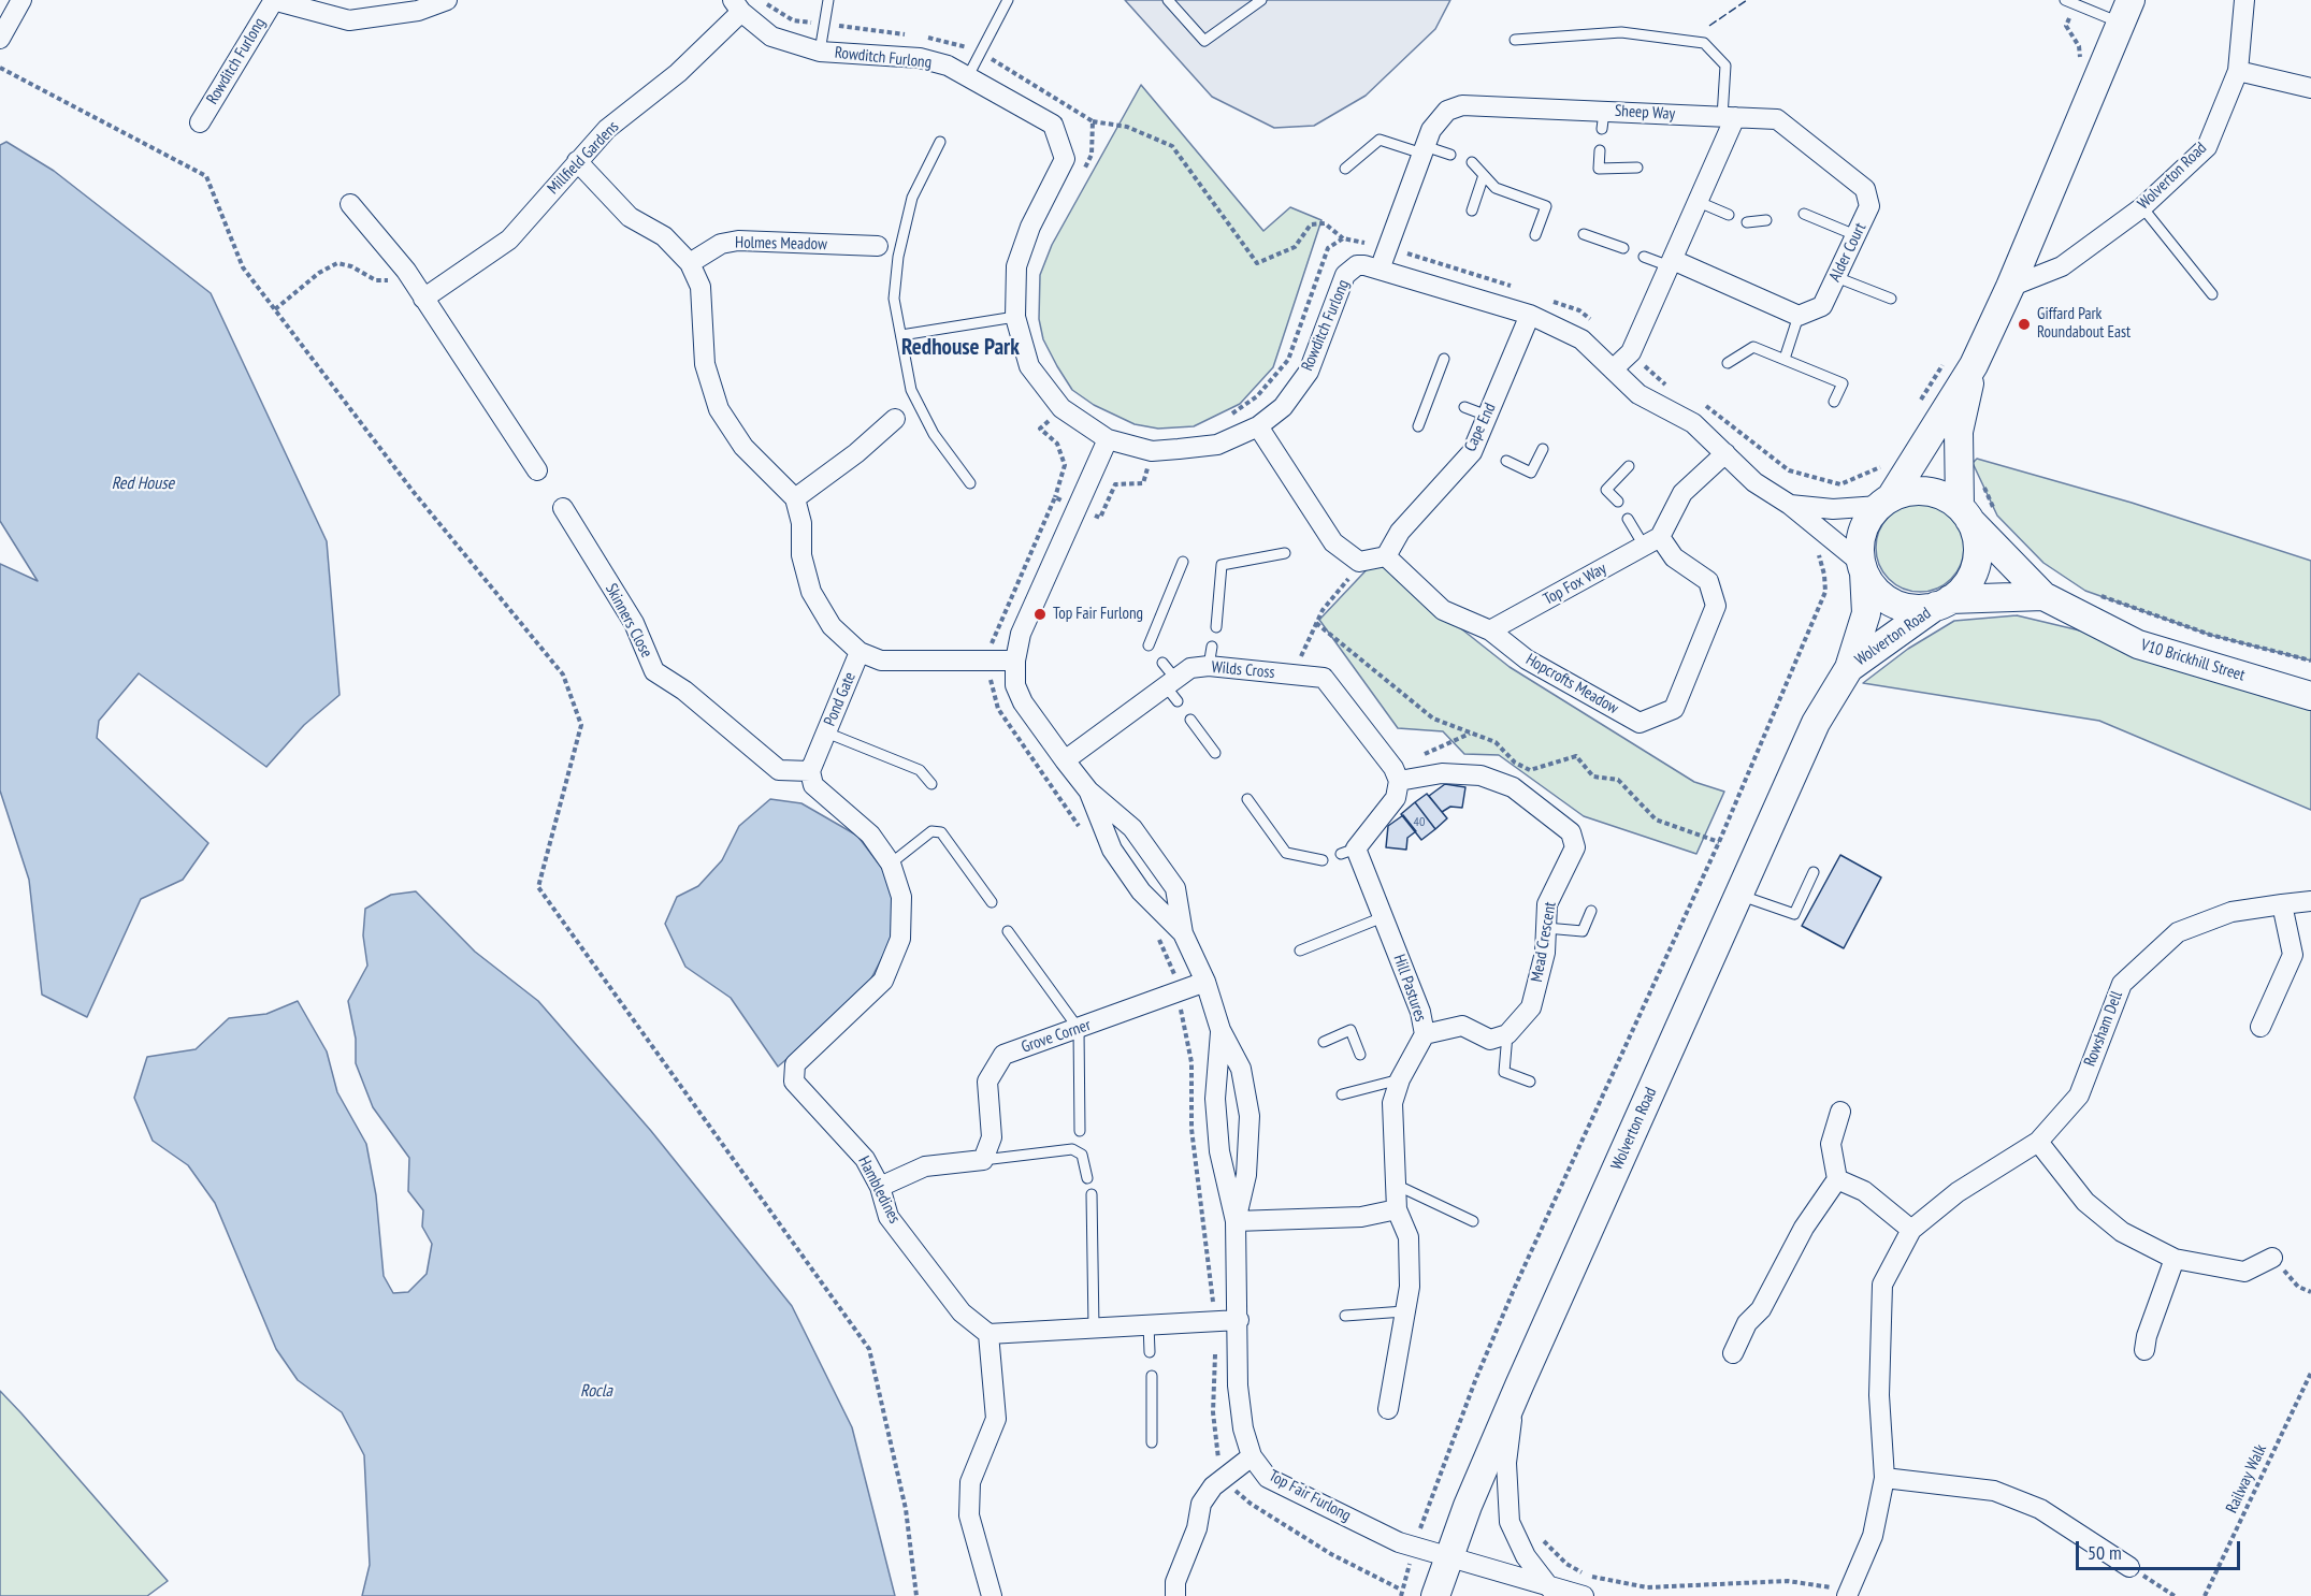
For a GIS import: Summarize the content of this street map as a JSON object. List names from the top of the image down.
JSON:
{
  "streets": {
    "street": [
      "Rowditch Furlong",
      "Sheep Way",
      "Millfield Gardens",
      "Wolverton Road",
      "Holmes Meadow",
      "Alder Court",
      "Cape End",
      "Top Fox Way",
      "Skinners Close",
      "V10 Brickhill Street",
      "Wilds Cross",
      "Hopcrofts Meadow",
      "Pond Gate",
      "Mead Crescent",
      "Hill Pastures",
      "Rowsham Dell",
      "Grove Corner",
      "Hambledines",
      "Top Fair Furlong"
    ],
    "path": ["Railway Walk"]
  },
  "crossings": [
    ["Rowditch Furlong", "Sheep Way"],
    ["Rowditch Furlong", "Millfield Gardens"],
    ["Rowditch Furlong", "Wolverton Road"],
    ["Rowditch Furlong", "Cape End"],
    ["Rowditch Furlong", "V10 Brickhill Street"],
    ["Rowditch Furlong", "Top Fair Furlong"],
    ["Sheep Way", "Alder Court"],
    ["Wolverton Road", "V10 Brickhill Street"],
    ["Wolverton Road", "Top Fair Furlong"],
    ["Cape End", "Hopcrofts Meadow"],
    ["Top Fox Way", "Hopcrofts Meadow"],
    ["Skinners Close", "Pond Gate"],
    ["Skinners Close", "Hambledines"],
    ["Wilds Cross", "Mead Crescent"],
    ["Wilds Cross", "Hill Pastures"],
    ["Wilds Cross", "Top Fair Furlong"],
    ["Pond Gate", "Hambledines"],
    ["Pond Gate", "Top Fair Furlong"],
    ["Mead Crescent", "Hill Pastures"],
    ["Grove Corner", "Top Fair Furlong"]
  ],
  "districts": ["Redhouse Park"],
  "water": ["Red House", "Rocla"],
  "places": ["Giffard Park Roundabout East", "Top Fair Furlong"],
  "house_numbers": ["40"],
  "scale_bar": "50 m"
}
